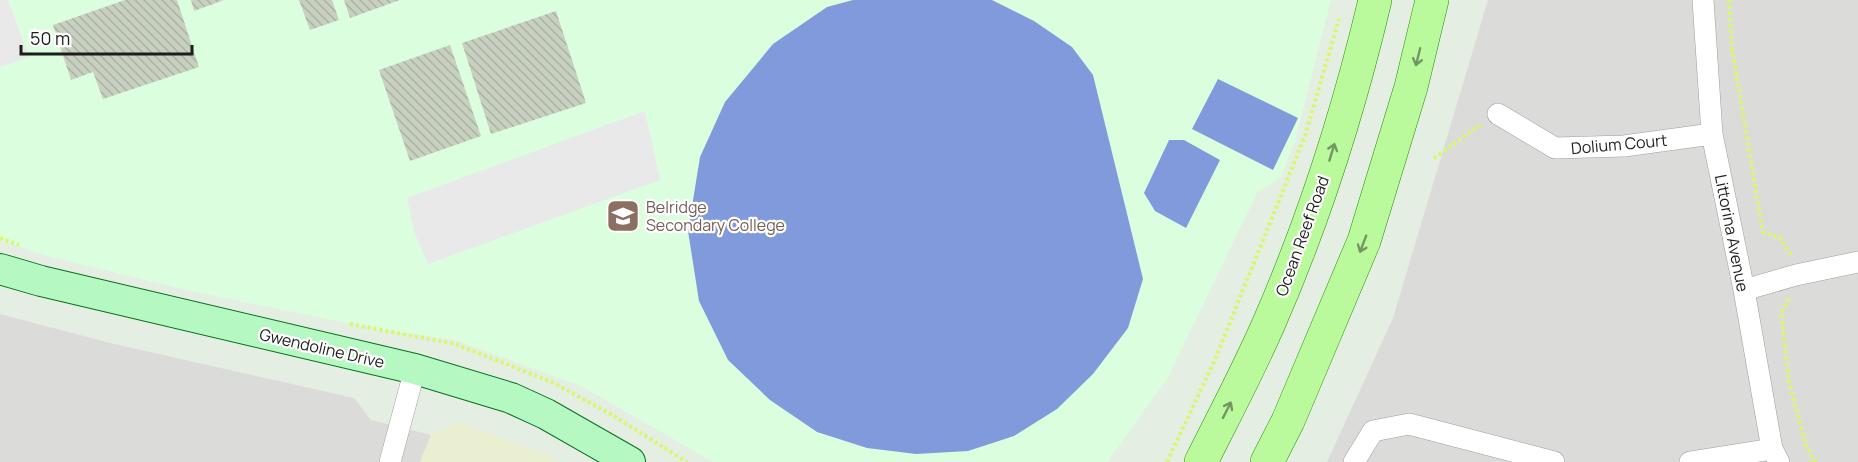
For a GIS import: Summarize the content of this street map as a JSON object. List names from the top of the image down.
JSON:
{
  "streets": {
    "main road": ["Ocean Reef Road"],
    "street": ["Dolium Court", "Littorina Avenue", "Gwendoline Drive"]
  },
  "crossings": [
    ["Dolium Court", "Littorina Avenue"]
  ],
  "places": {
    "school or university": ["Belridge Secondary College"]
  },
  "scale_bar": "50 m"
}
